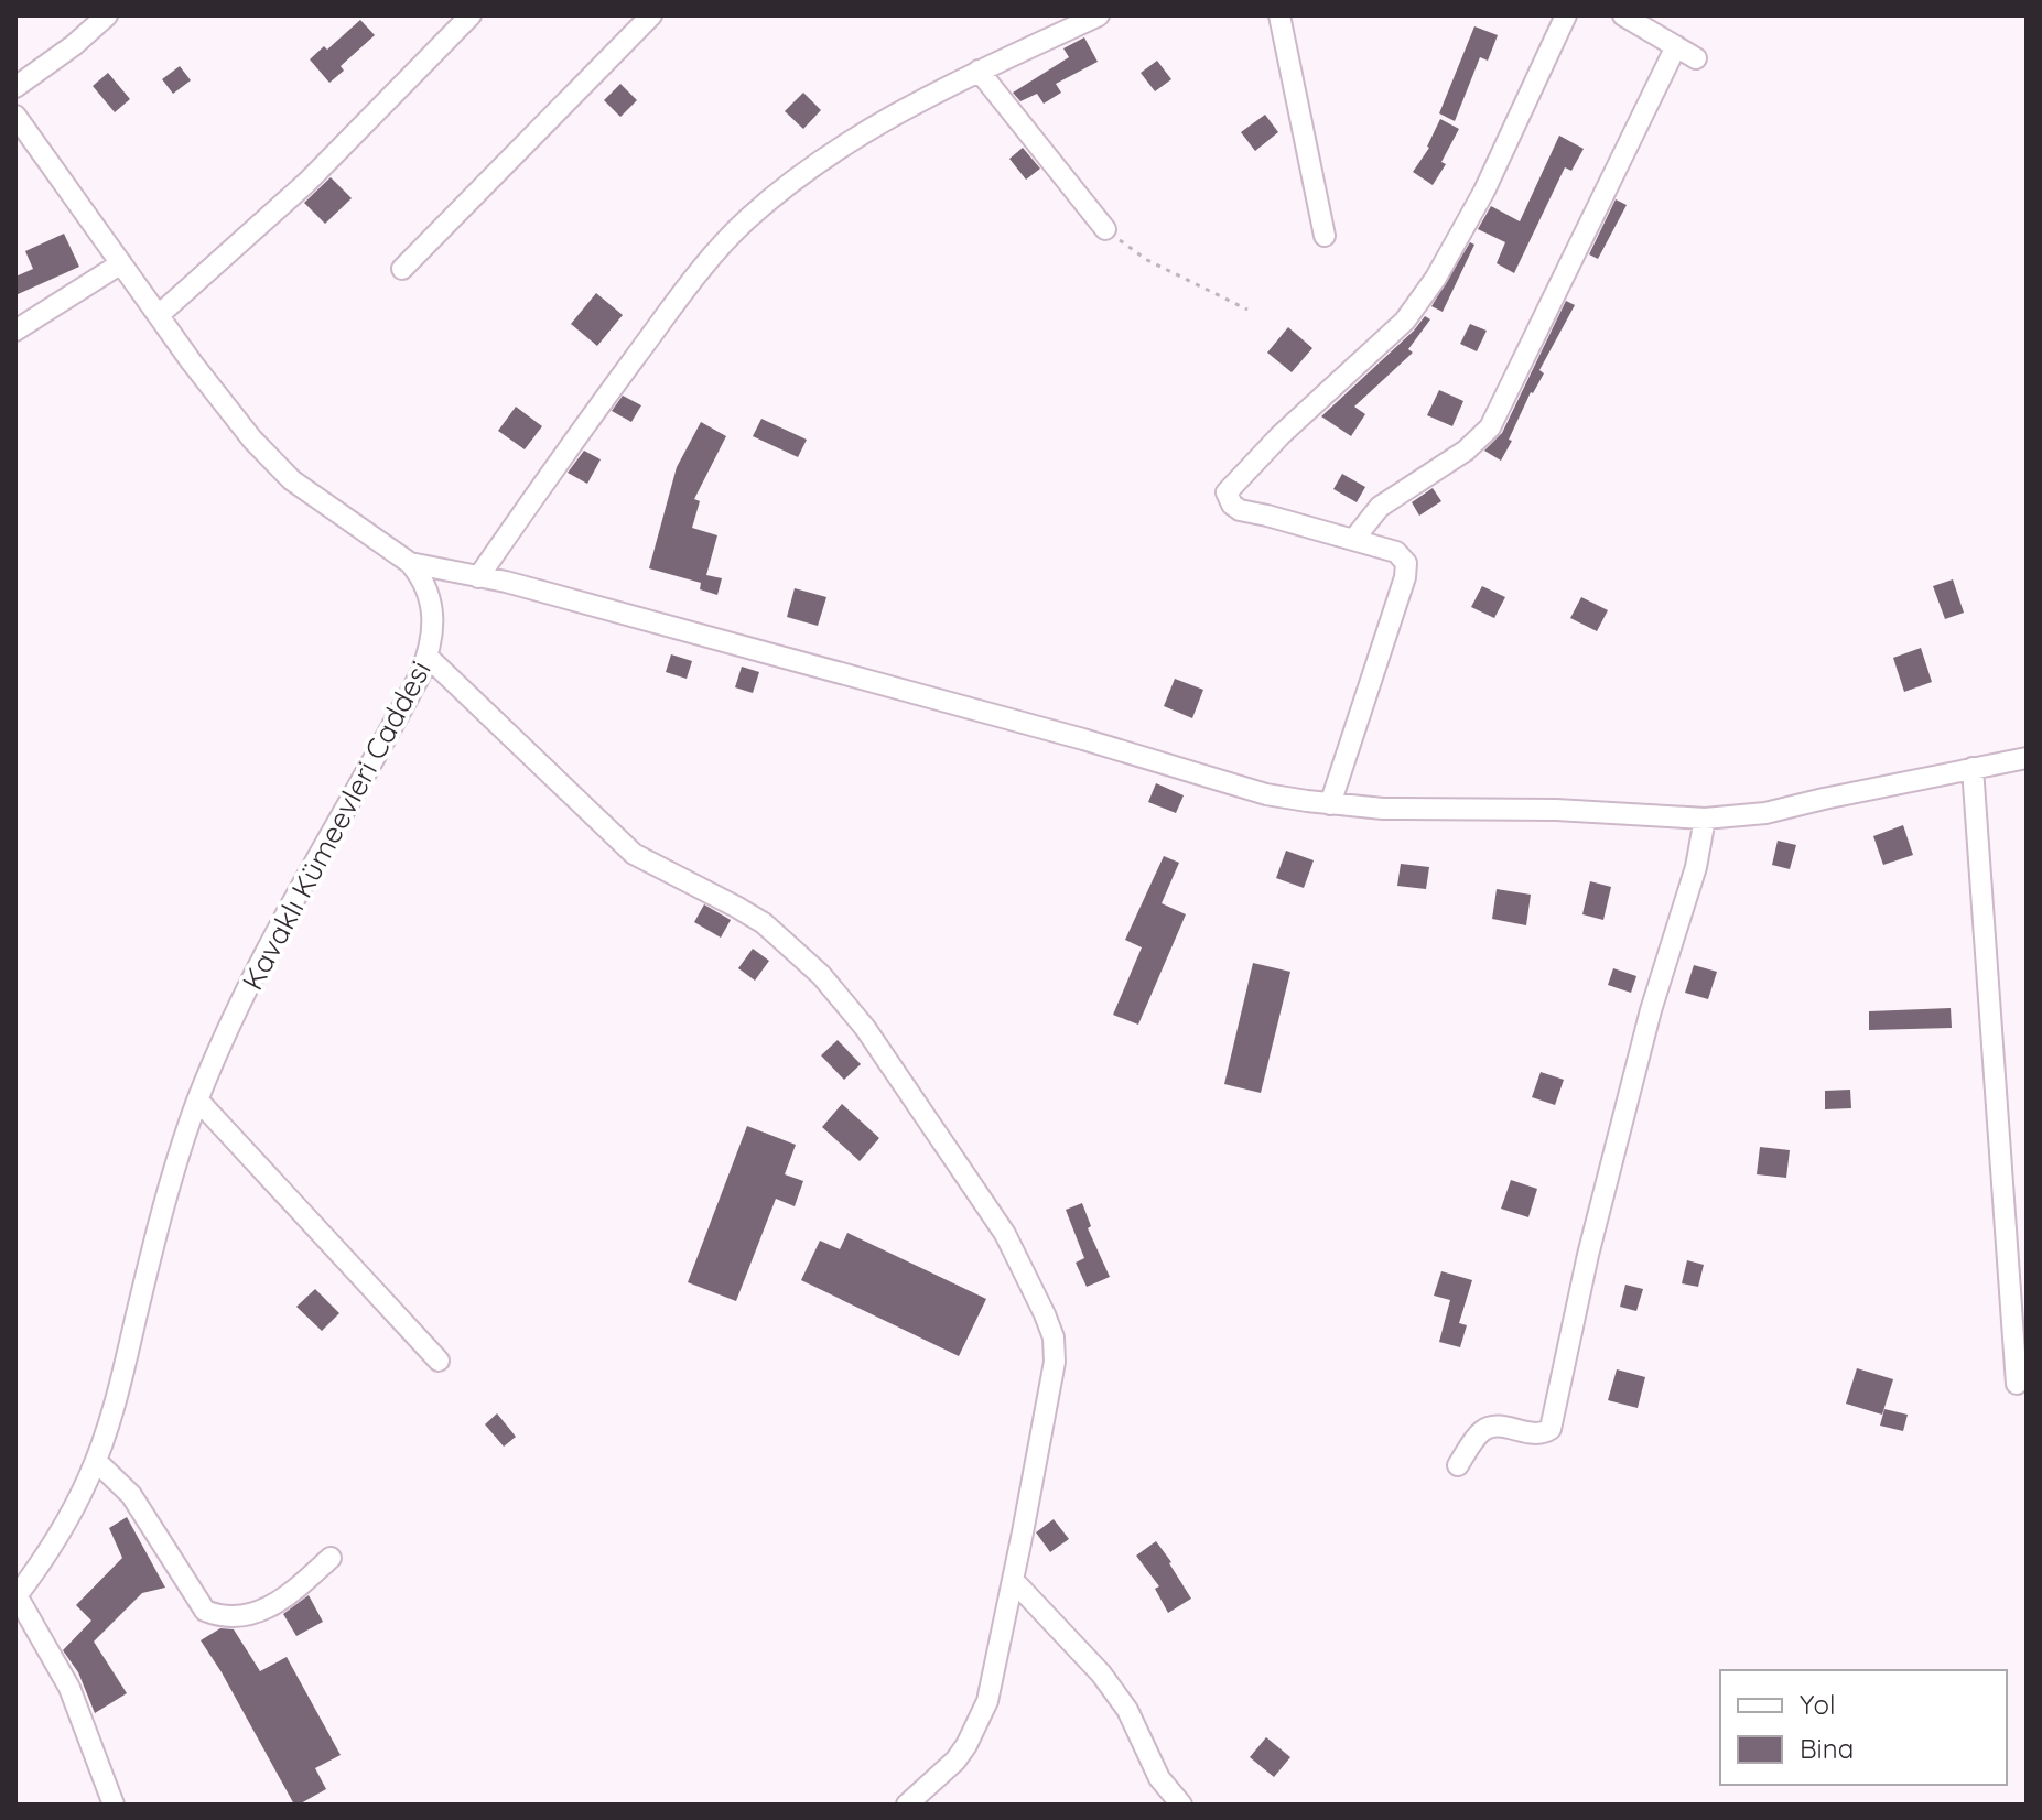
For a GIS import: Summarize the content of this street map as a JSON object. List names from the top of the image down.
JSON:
{
  "streets": {
    "street": ["Kavaklı Kümeevleri Caddesi"]
  },
  "legend": ["Yol", "Bina"]
}
